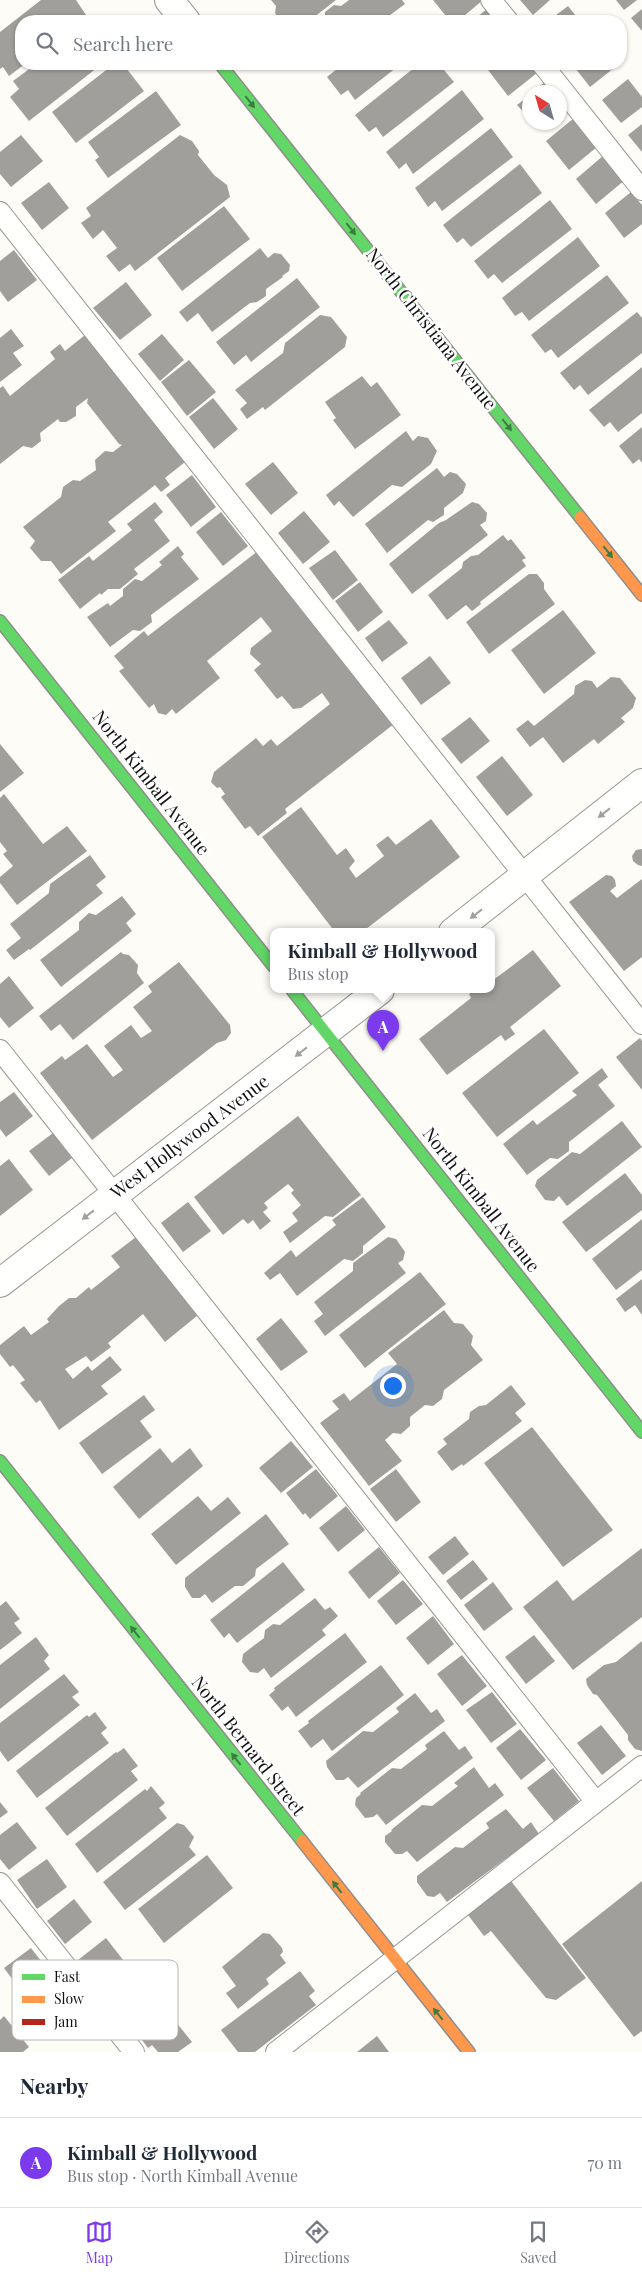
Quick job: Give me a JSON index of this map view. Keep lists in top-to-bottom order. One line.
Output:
{"streets":{"street":["North Christiana Avenue","North Kimball Avenue","West Hollywood Avenue","North Bernard Street"]},"crossings":[["North Kimball Avenue","West Hollywood Avenue"]],"one_way":["North Christiana Avenue","West Hollywood Avenue","North Bernard Street"],"legend":["Fast","Slow","Jam"],"north":"top left","page":{"search":"Search here","popup":["Kimball & Hollywood","Bus stop"],"pins":"A","heading":"Nearby","list":[{"mark":"A","name":"Kimball & Hollywood","note":"Bus stop · North Kimball Avenue","value":"70 m"}],"nav":["Map","Directions","Saved"]}}
